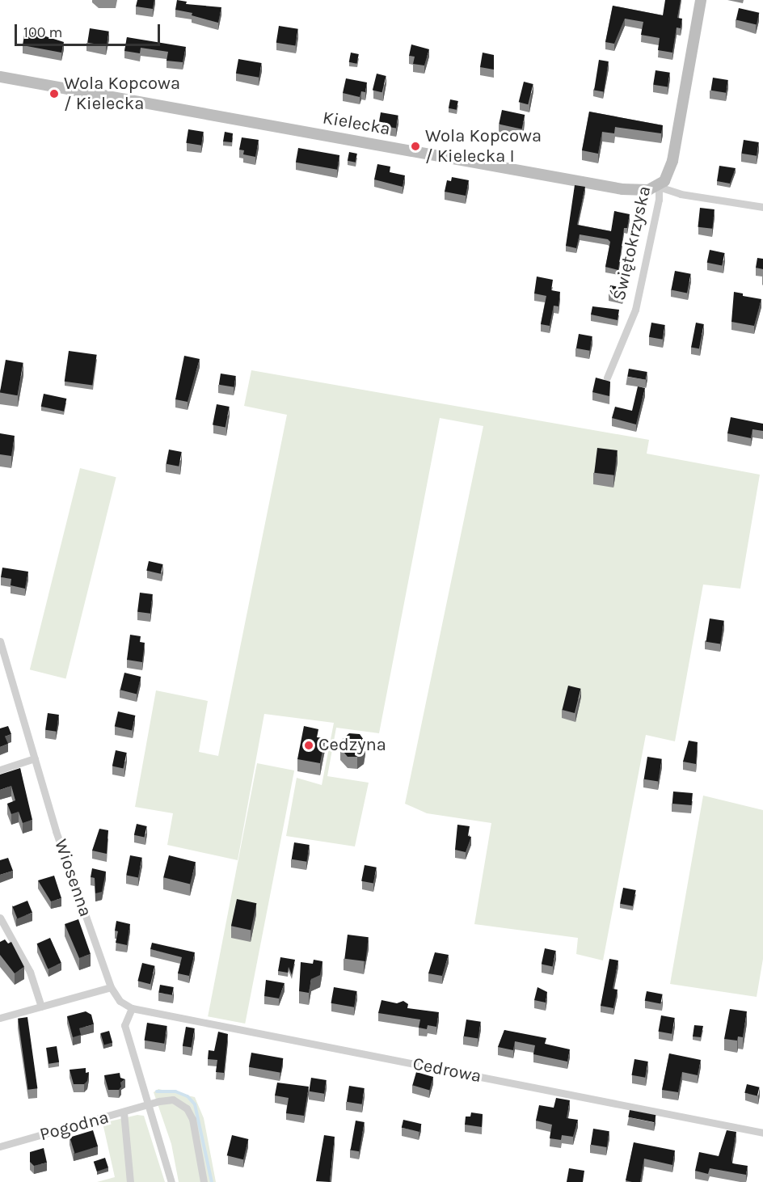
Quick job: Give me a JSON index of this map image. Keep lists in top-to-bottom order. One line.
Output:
{"streets":{"street":["Kielecka","Świętokrzyska","Wiosenna","Cedrowa","Pogodna"]},"crossings":[["Kielecka","Świętokrzyska"],["Wiosenna","Cedrowa"]],"places":["Wola Kopcowa / Kielecka","Wola Kopcowa / Kielecka I","Cedzyna"],"scale_bar":"100 m"}
